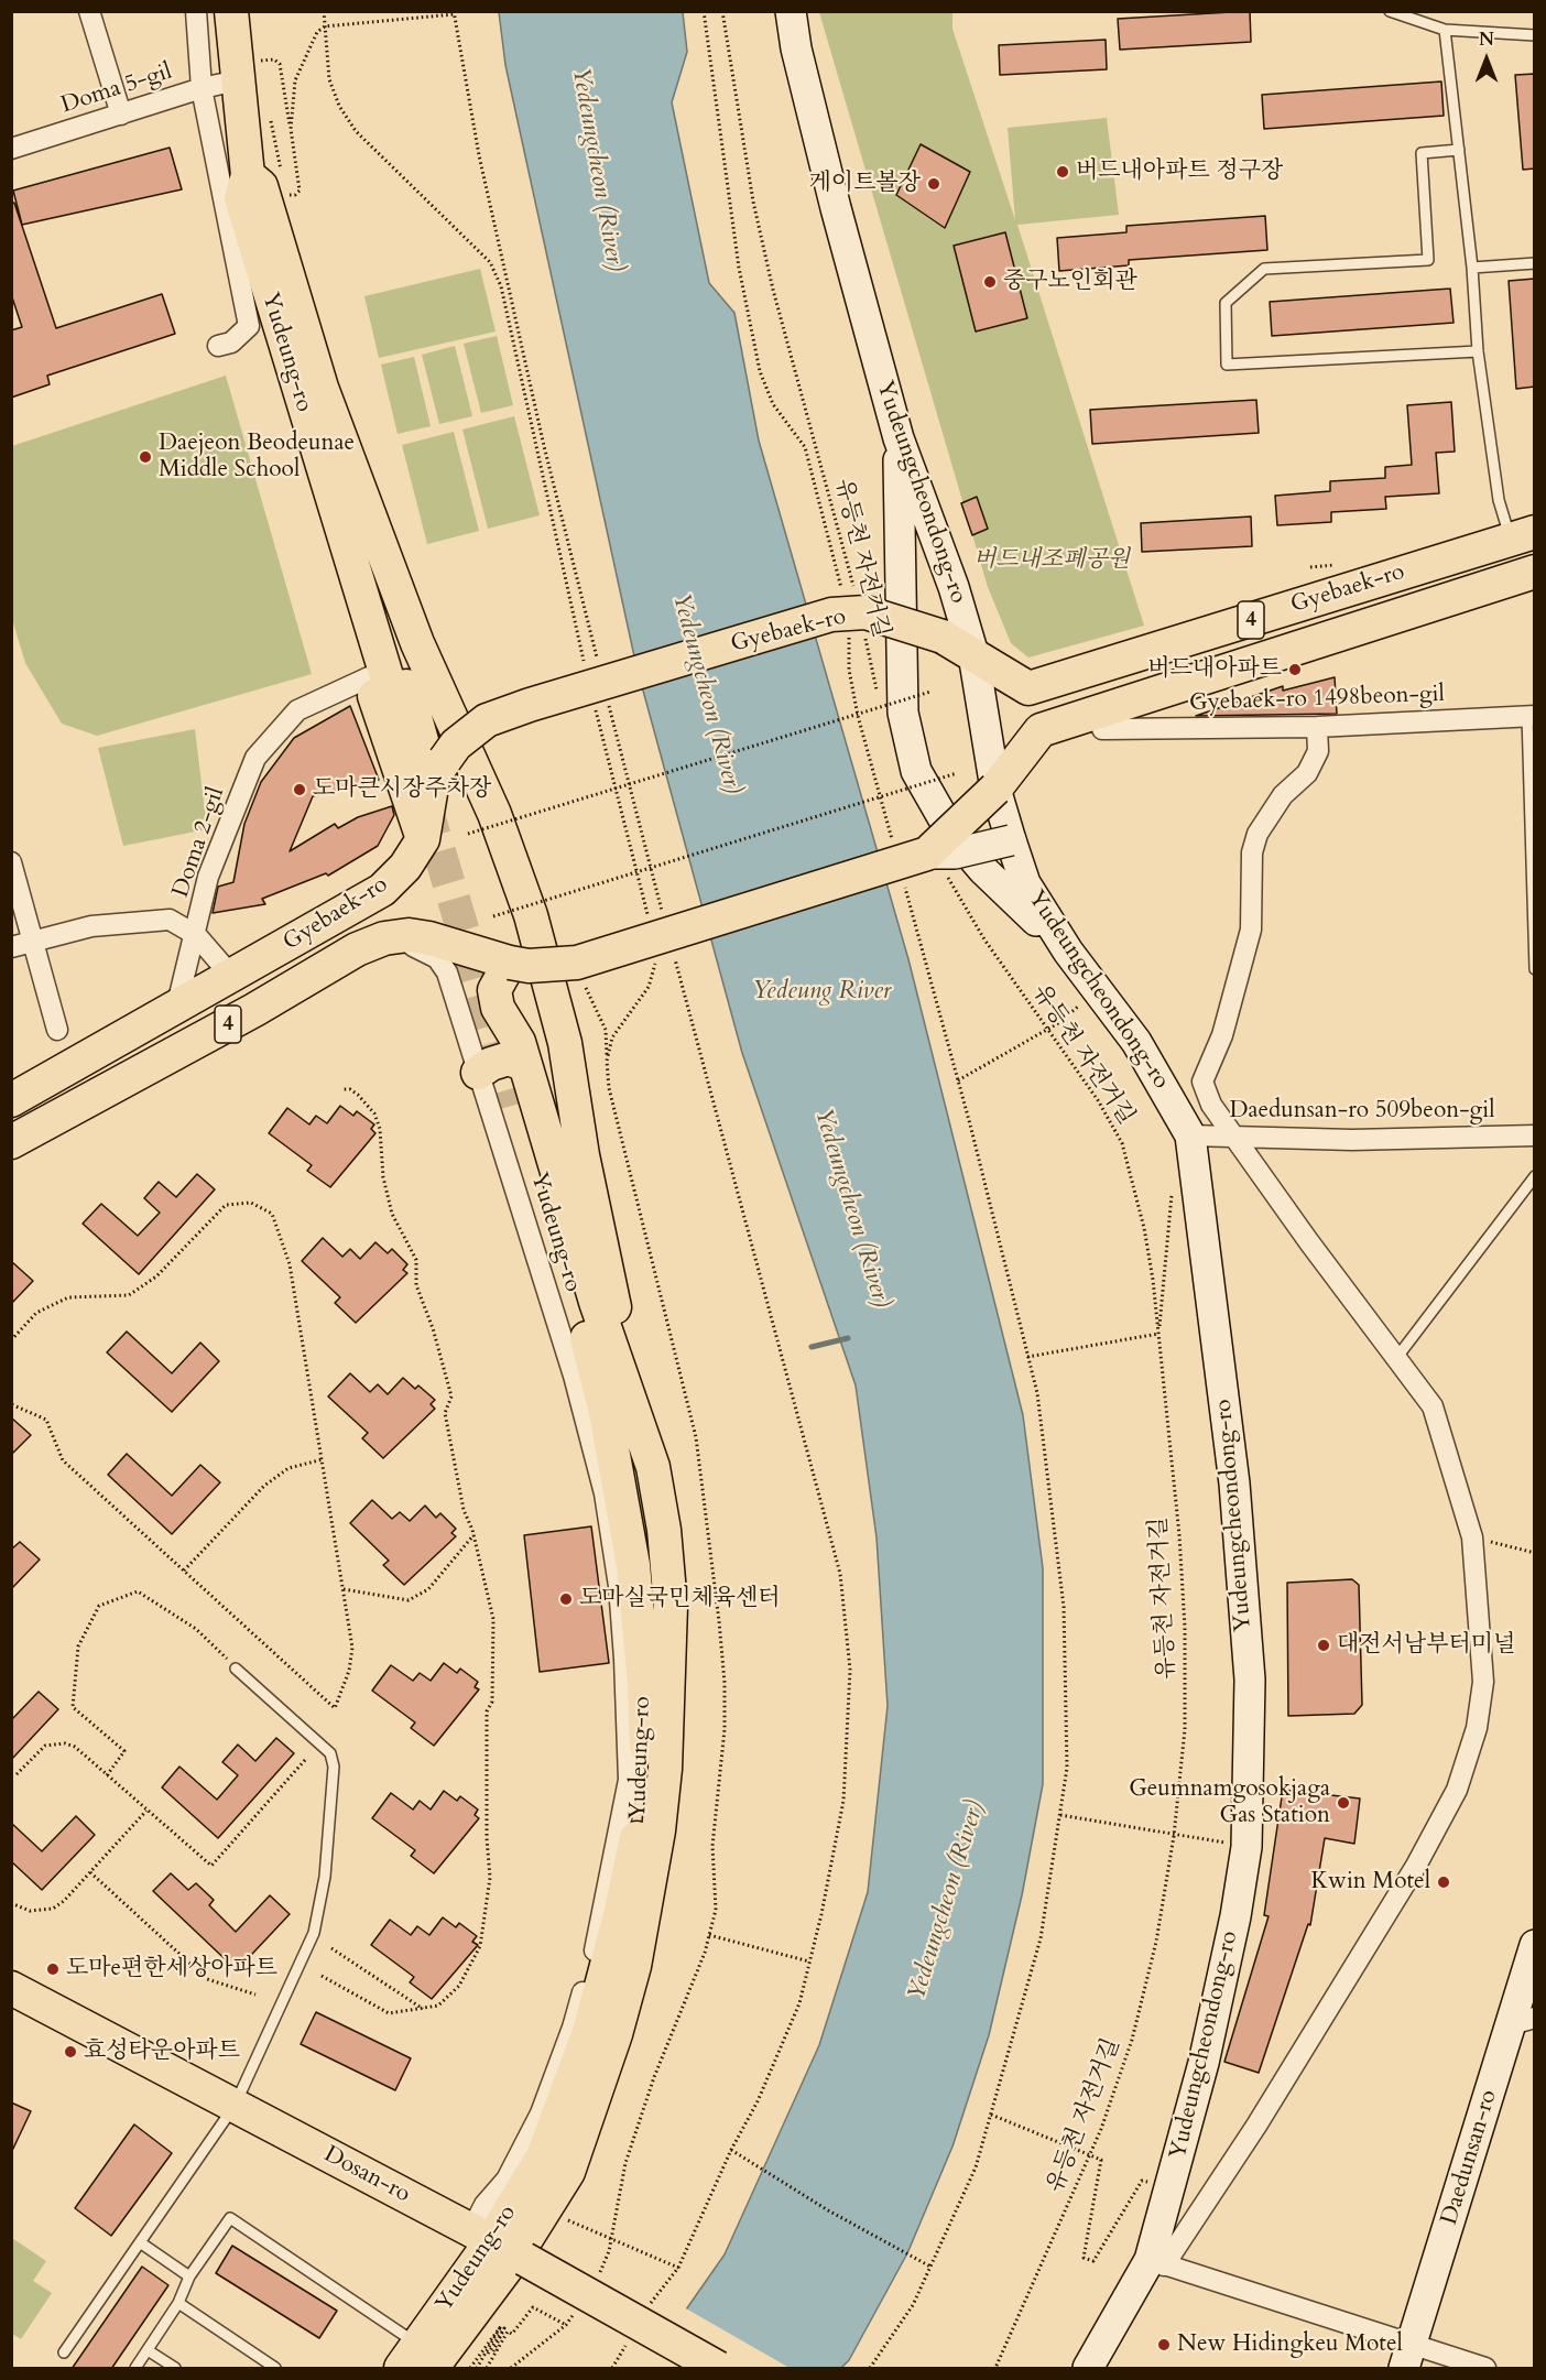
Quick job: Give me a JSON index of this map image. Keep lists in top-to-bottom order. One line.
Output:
{"streets":{"main road":["Yudeung-ro","Yudeungcheondong-ro","Gyebaek-ro","4","Daedunsan-ro","Dosan-ro"],"street":["Doma 5-gil","Gyebaek-ro 1498beon-gil","Doma 2-gil","Daedunsan-ro 509beon-gil"],"path":["유등천 자전거길"]},"crossings":[["Doma 5-gil","Yudeung-ro"],["Yudeung-ro","Gyebaek-ro"],["Yudeung-ro","Dosan-ro"],["Yudeungcheondong-ro","Gyebaek-ro"],["Yudeungcheondong-ro","Daedunsan-ro 509beon-gil"],["유등천 자전거길","Gyebaek-ro"]],"water":["Yedeungcheon (River)","Yedeung River"],"parks":["버드내조폐공원"],"places":["버드내아파트 정구장","게이트볼장","중구노인회관","Daejeon Beodeunae Middle School","버드내아파트","도마큰시장주차장","도마실국민체육센터","대전서남부터미널","Geumnamgosokjaga Gas Station","Kwin Motel","도마e편한세상아파트","효성타운아파트","New Hidingkeu Motel"],"north":"top"}
